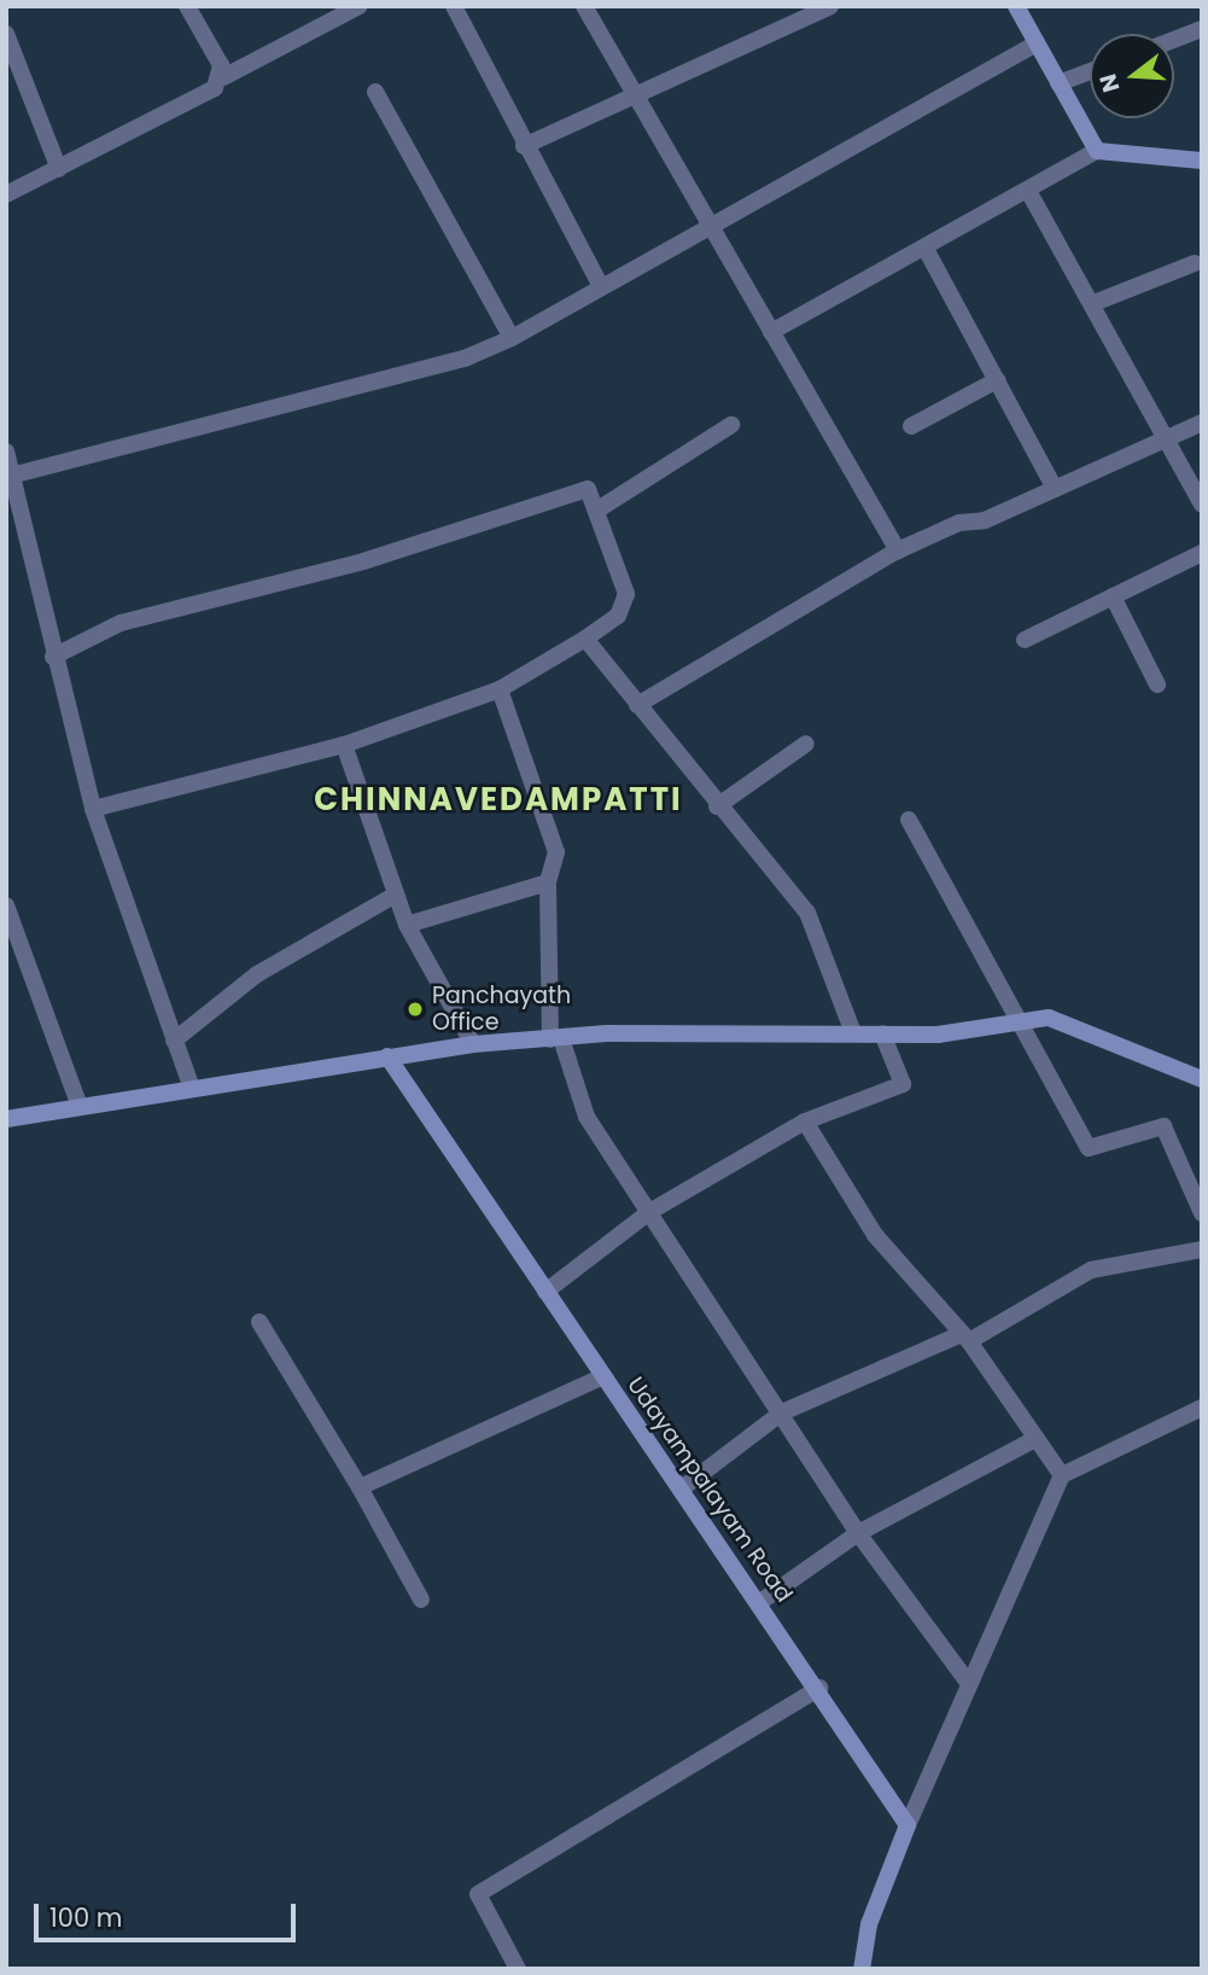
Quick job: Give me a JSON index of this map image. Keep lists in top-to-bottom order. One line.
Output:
{"streets":{"street":["Udayampalayam Road"]},"districts":["CHINNAVEDAMPATTI"],"places":["Panchayath Office"],"scale_bar":"100 m","north":"left"}
